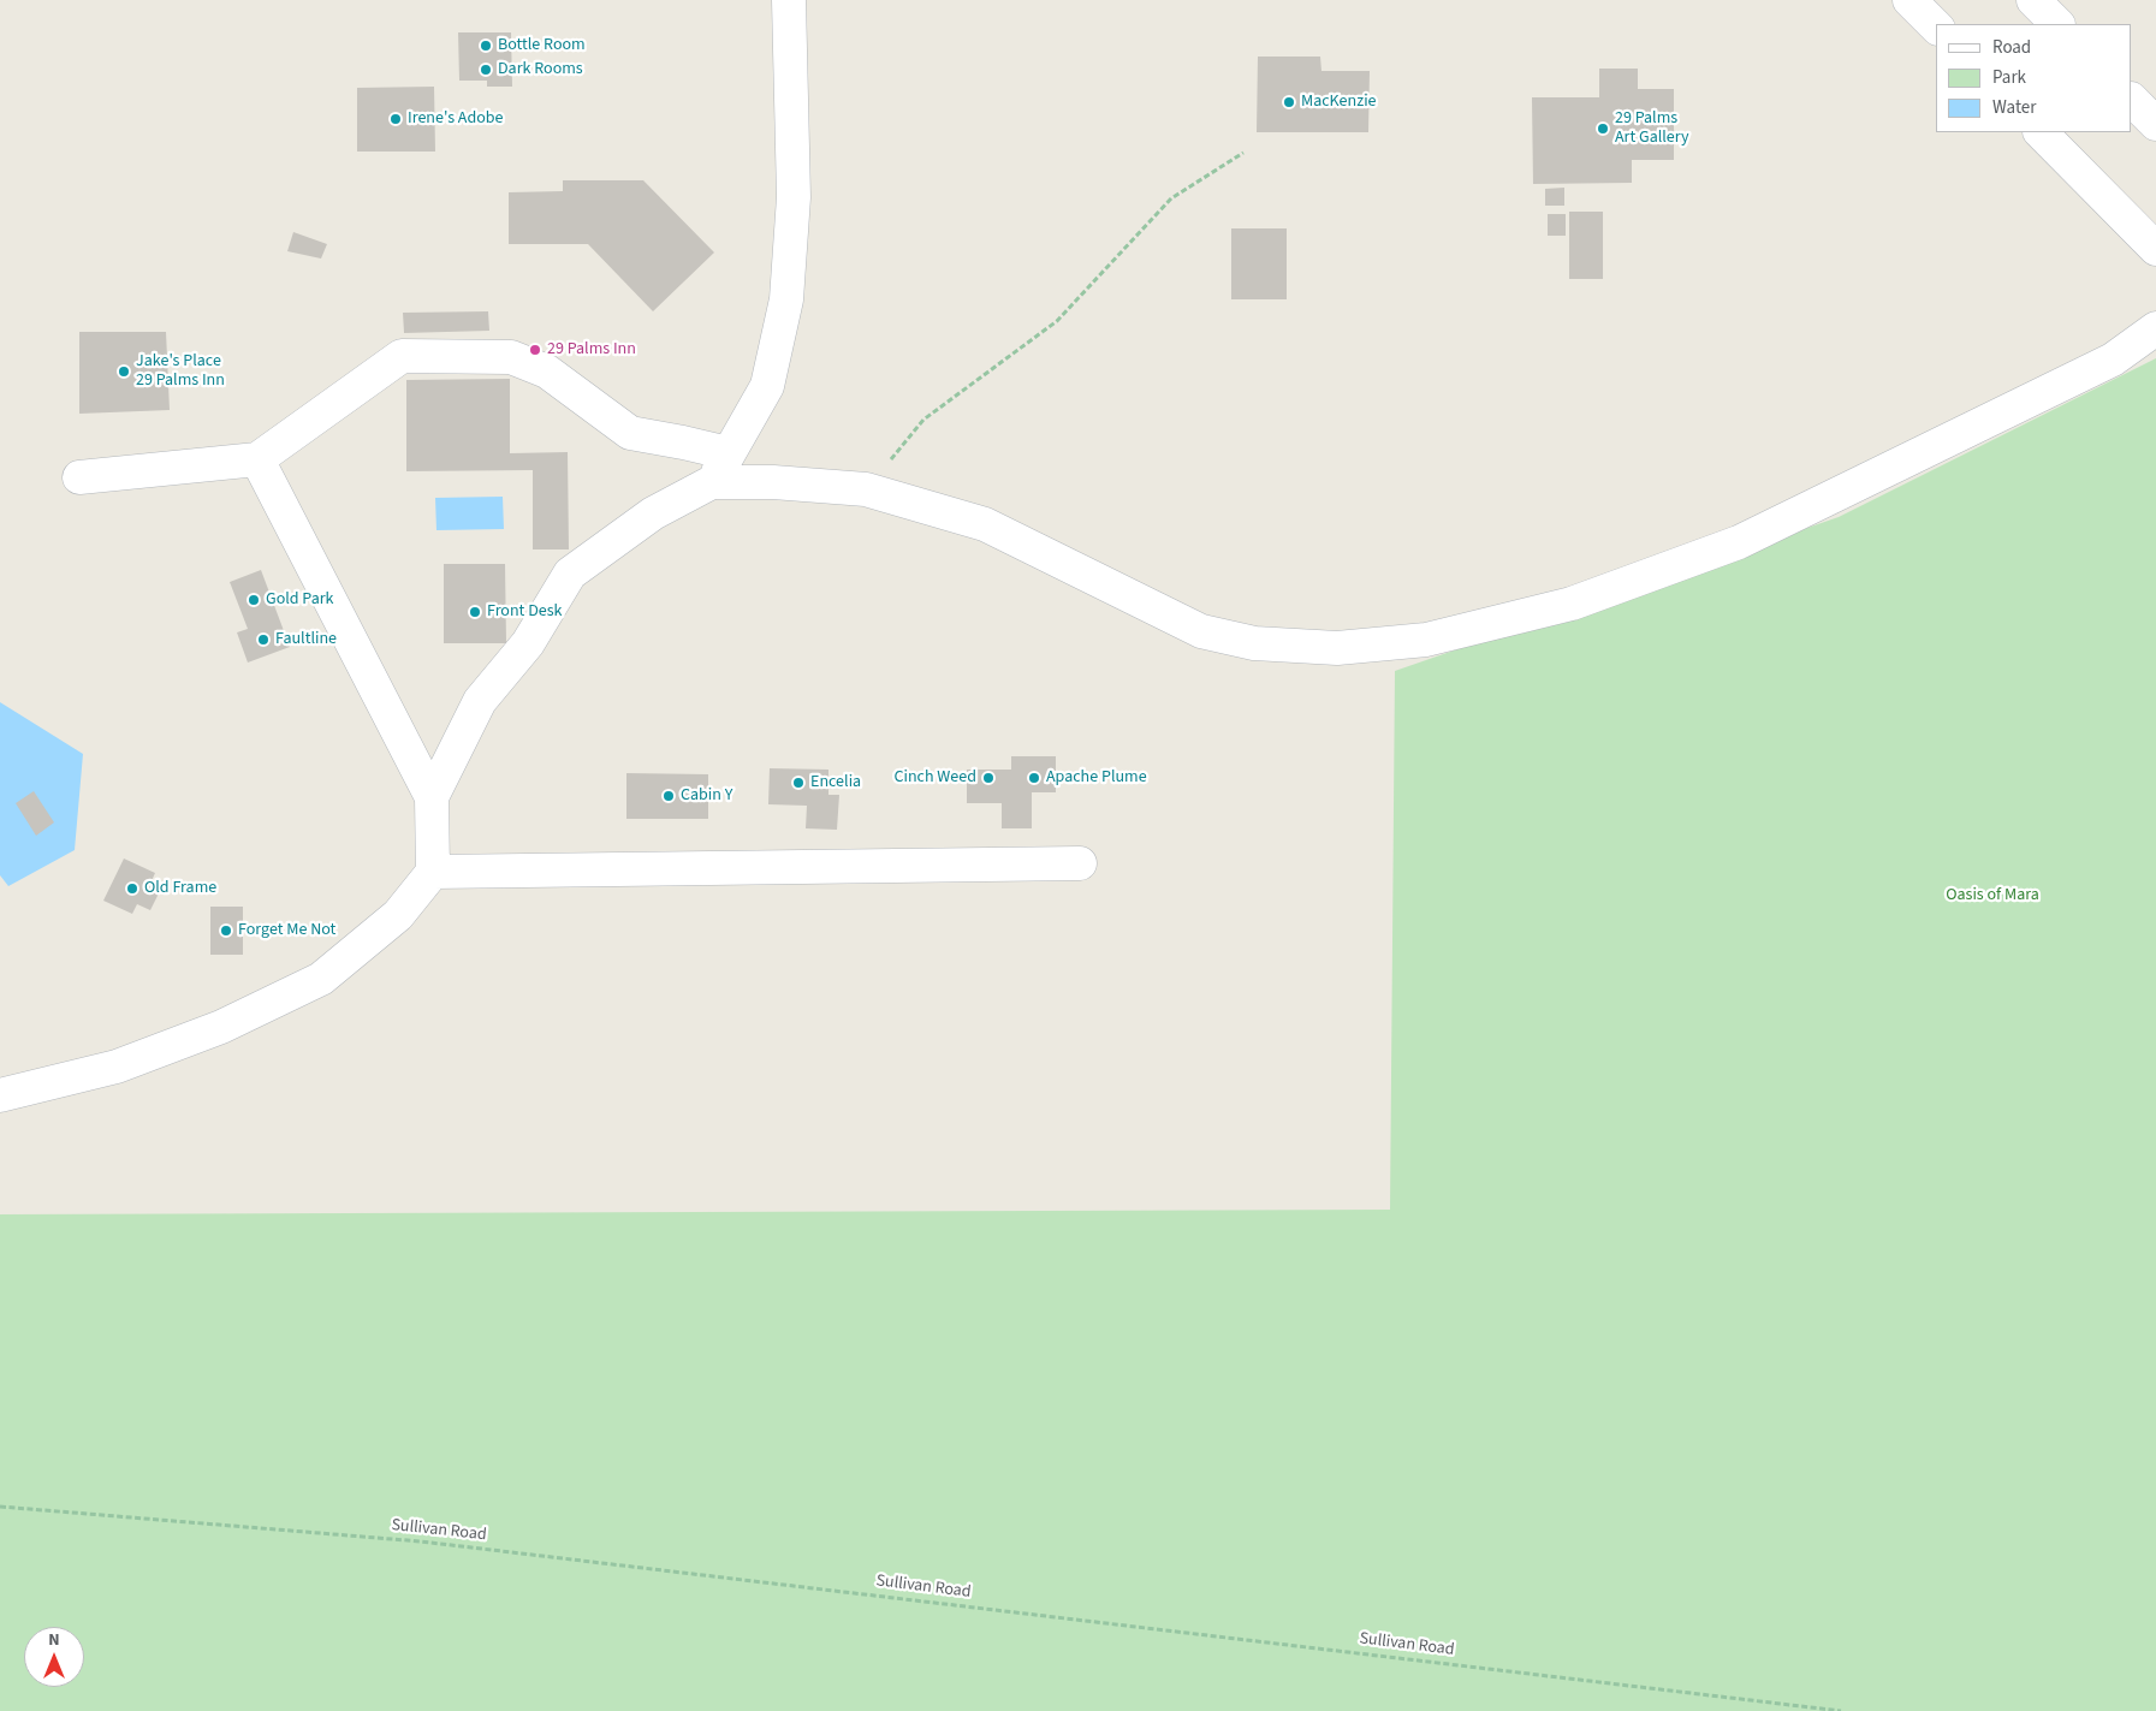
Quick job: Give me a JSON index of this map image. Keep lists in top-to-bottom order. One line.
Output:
{"streets":{"path":["Sullivan Road"]},"parks":["Oasis of Mara"],"places":["Bottle Room","Dark Rooms","MacKenzie","Irene's Adobe","29 Palms Art Gallery","29 Palms Inn","Jake's Place 29 Palms Inn","Gold Park","Front Desk","Faultline","Cinch Weed","Apache Plume","Encelia","Cabin Y","Old Frame","Forget Me Not"],"legend":["Road","Park","Water"],"north":"top"}
